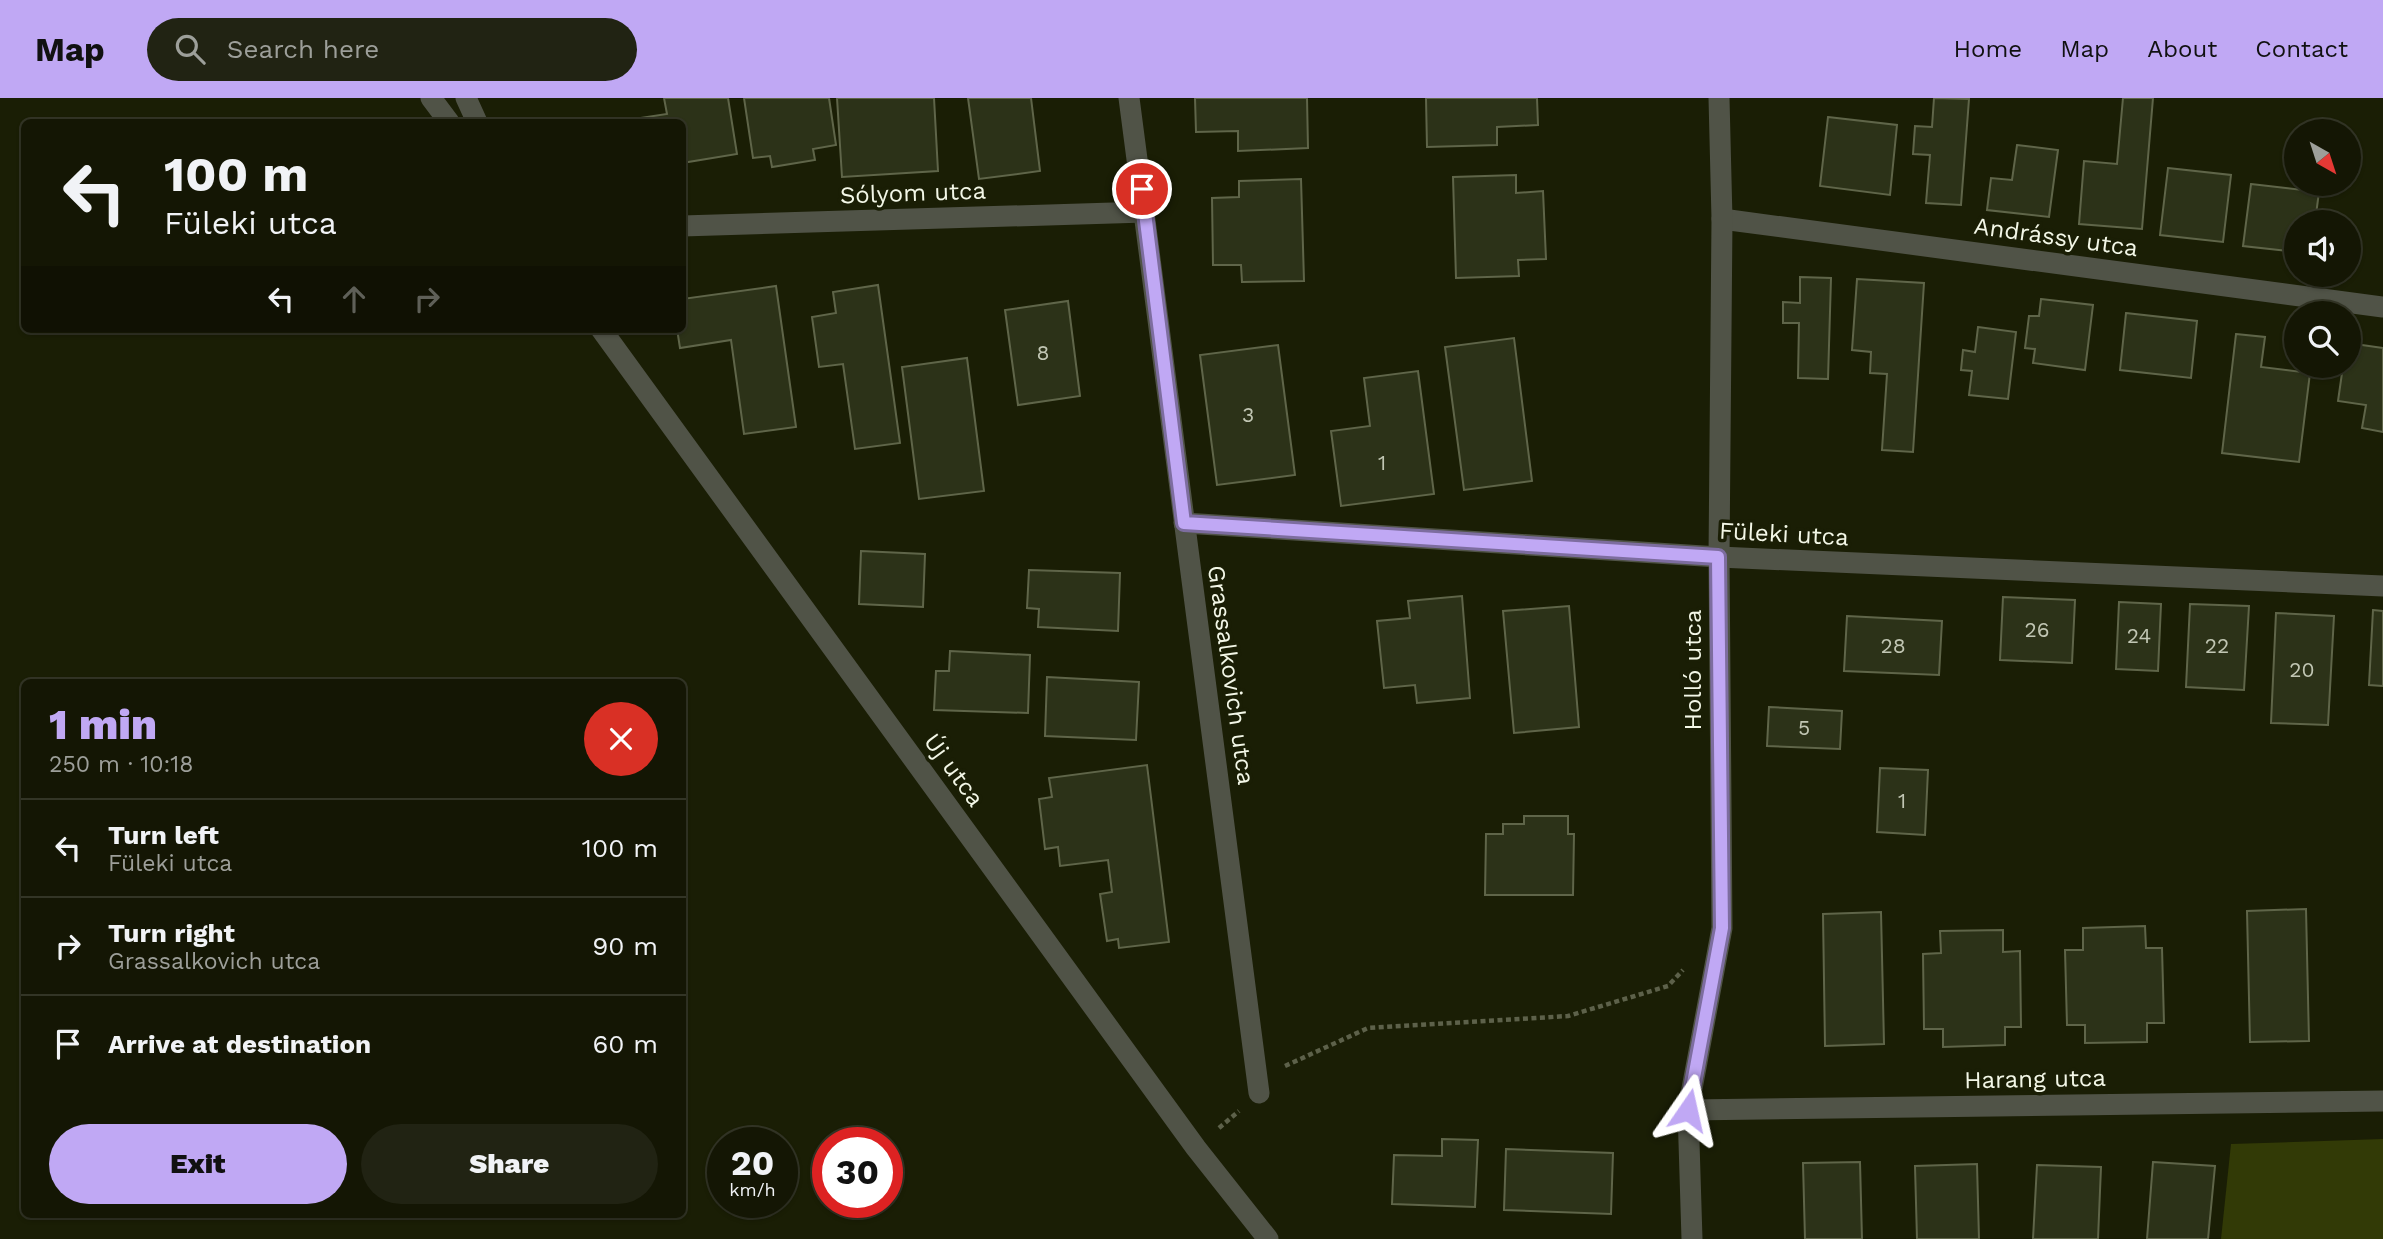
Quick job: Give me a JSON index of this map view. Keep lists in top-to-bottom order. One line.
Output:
{"streets":{"street":["Sólyom utca","Andrássy utca","Füleki utca","Holló utca","Grassalkovich utca","Új utca","Harang utca"]},"crossings":[["Sólyom utca","Grassalkovich utca"],["Andrássy utca","Holló utca"],["Füleki utca","Holló utca"],["Füleki utca","Grassalkovich utca"],["Holló utca","Harang utca"]],"house_numbers":["8","3","1","26","24","28","22","20","5","1"],"north":"bottom right","page":{"header":"Map","search":"Search here","nav":["Home","Map","About","Contact"],"turn":["100 m","Füleki utca"],"heading":["1 min","250 m · 10:18"],"list":[{"name":"Turn left","note":"Füleki utca","value":"100 m"},{"name":"Turn right","note":"Grassalkovich utca","value":"90 m"},{"name":"Arrive at destination","value":"60 m"}],"buttons":["Exit","Share"],"speed":"20 km/h","limit":"30"}}
